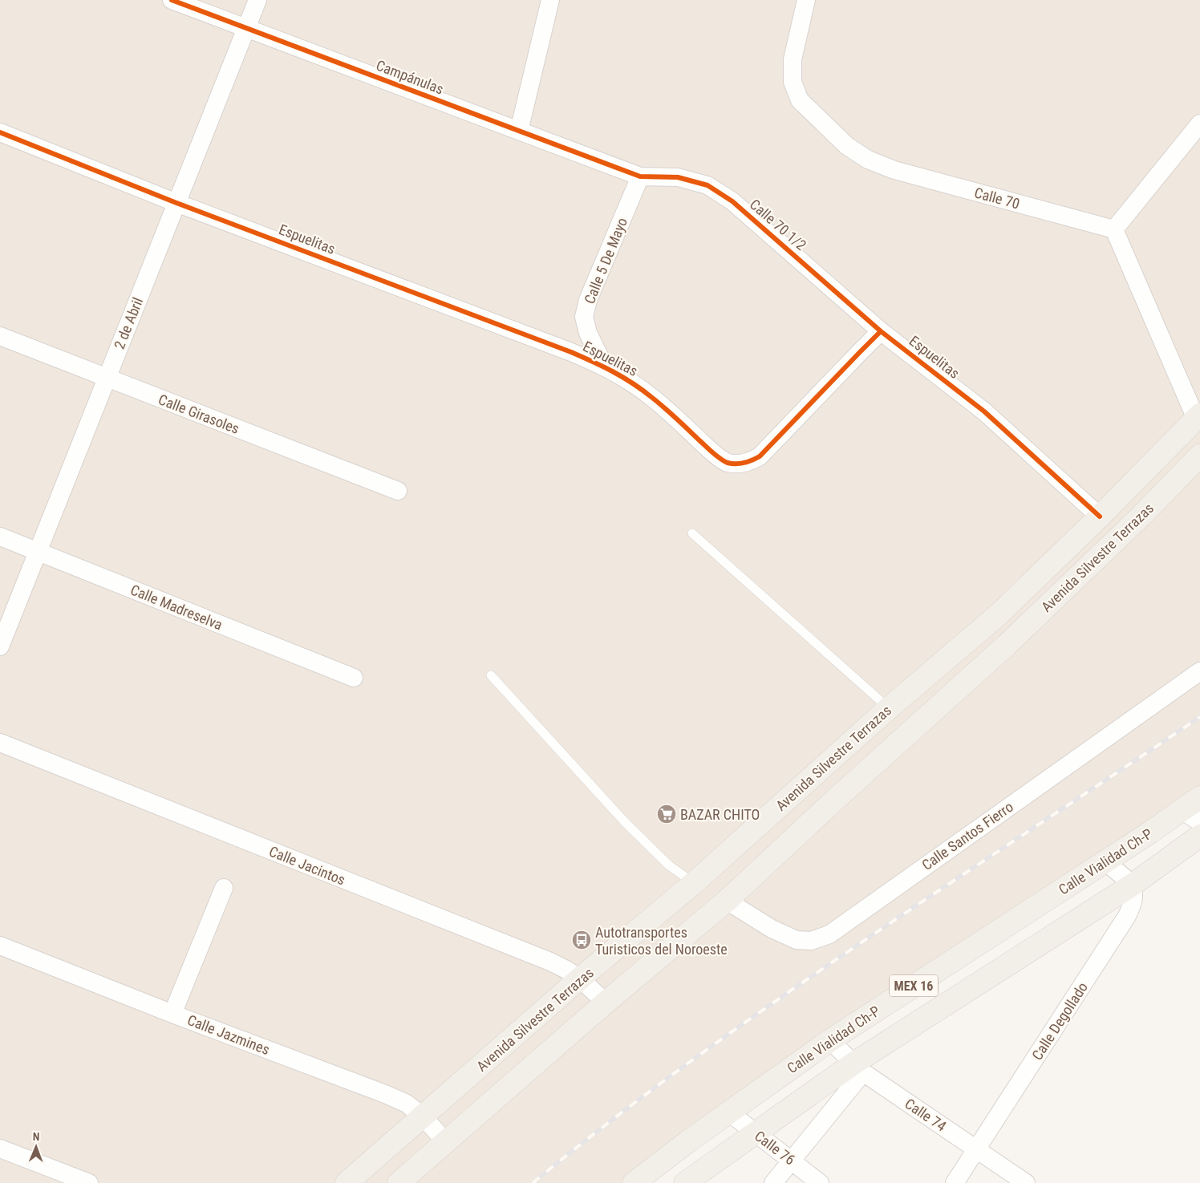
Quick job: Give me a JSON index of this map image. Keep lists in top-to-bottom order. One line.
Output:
{"streets":{"main road":["Avenida Silvestre Terrazas","Calle Vialidad Ch-P","MEX 16"],"street":["Campánulas","Calle 70","Calle 70 1/2","Espuelitas","Calle 5 De Mayo","2 de Abril","Calle Girasoles","Calle Madreselva","Calle Santos Fierro","Calle Jacintos","Calle Degollado","Calle Jazmines","Calle 74","Calle 76"]},"crossings":[["Campánulas","Calle 70 1/2"],["Campánulas","Calle 5 De Mayo"],["Campánulas","2 de Abril"],["Calle 70 1/2","Espuelitas"],["Calle 70 1/2","Calle 5 De Mayo"],["Espuelitas","Calle 5 De Mayo"],["Espuelitas","2 de Abril"],["Espuelitas","Avenida Silvestre Terrazas"],["2 de Abril","Calle Girasoles"],["2 de Abril","Calle Madreselva"],["Avenida Silvestre Terrazas","Calle Santos Fierro"],["Avenida Silvestre Terrazas","Calle Jacintos"],["Avenida Silvestre Terrazas","Calle Jazmines"],["Calle Vialidad Ch-P","Calle 74"],["Calle Vialidad Ch-P","Calle 76"],["MEX 16","Calle Degollado"],["MEX 16","Calle 74"],["MEX 16","Calle 76"],["Calle Degollado","Calle 74"]],"places":{"supermarket":["BAZAR CHITO"],"bus stop":["Autotransportes Turisticos del Noroeste"]},"north":"top"}
